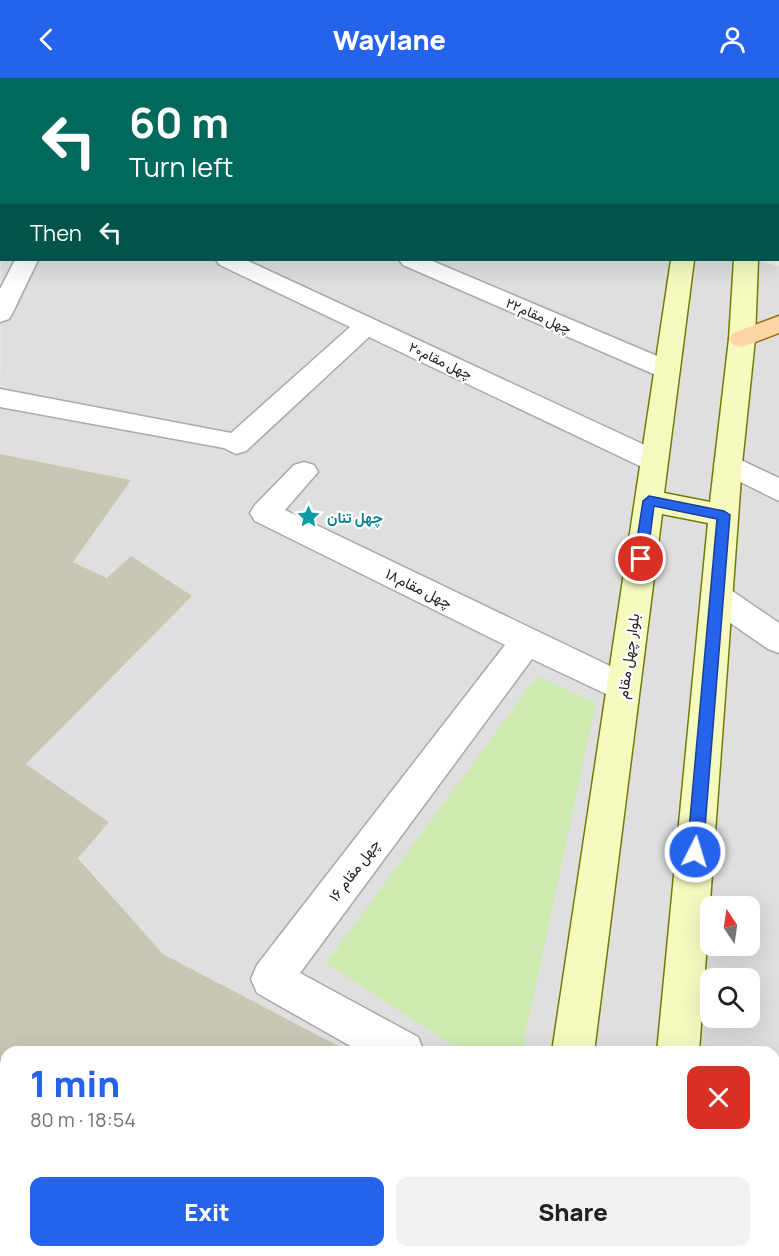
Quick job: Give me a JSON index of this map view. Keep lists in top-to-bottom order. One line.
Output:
{"streets":{"main road":["بلوار چهل مقام"],"street":["چهل مقام۲۲","چهل مقام۲۰","۱۸چهل مقام","چهل مقام ۱۶"]},"crossings":[["چهل مقام۲۲","بلوار چهل مقام"],["چهل مقام۲۰","بلوار چهل مقام"],["۱۸چهل مقام","بلوار چهل مقام"],["۱۸چهل مقام","چهل مقام ۱۶"]],"places":{"place":["چهل تنان"]},"north":"top","page":{"header":"Waylane","turn":["60 m","Turn left"],"then":"Then","heading":["1 min","80 m · 18:54"],"buttons":["Exit","Share"]}}
